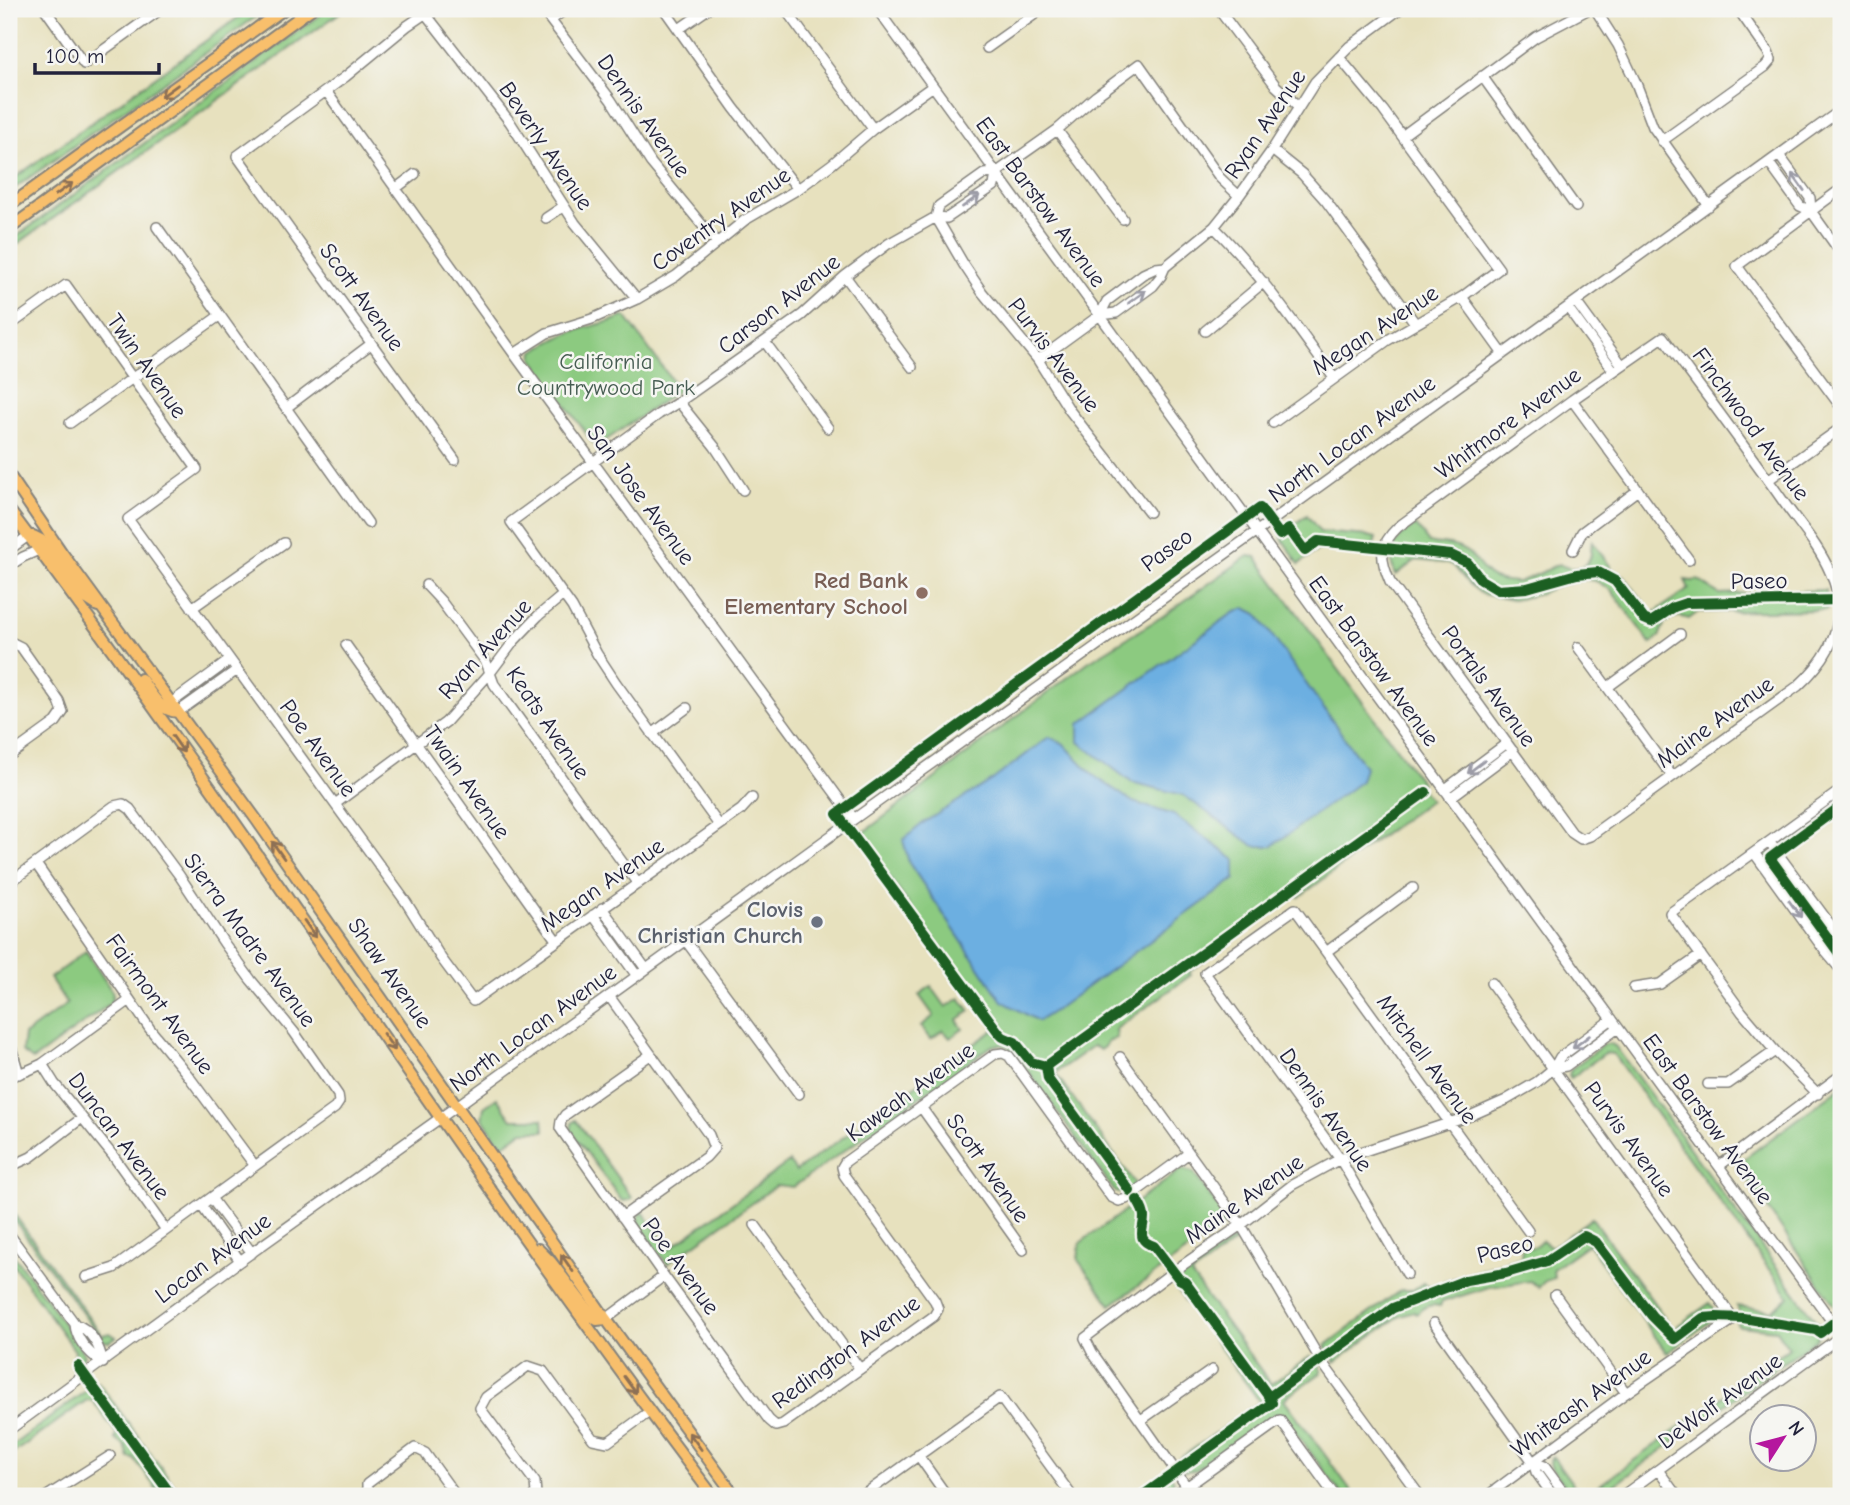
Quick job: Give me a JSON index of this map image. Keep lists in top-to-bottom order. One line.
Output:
{"streets":{"main road":["Shaw Avenue"],"street":["Dennis Avenue","Ryan Avenue","Beverly Avenue","East Barstow Avenue","Coventry Avenue","Scott Avenue","Carson Avenue","Megan Avenue","Purvis Avenue","Twin Avenue","Whitmore Avenue","Finchwood Avenue","North Locan Avenue","San Jose Avenue","Portals Avenue","Maine Avenue","Keats Avenue","Poe Avenue","Twain Avenue","Sierra Madre Avenue","Fairmont Avenue","Mitchell Avenue","Kaweah Avenue","Duncan Avenue","Locan Avenue","Redington Avenue","DeWolf Avenue","Whiteash Avenue"],"cycle path":["Paseo"]},"crossings":[["Dennis Avenue","Coventry Avenue"],["Dennis Avenue","Maine Avenue"],["Dennis Avenue","Mitchell Avenue"],["Ryan Avenue","East Barstow Avenue"],["Ryan Avenue","Carson Avenue"],["Ryan Avenue","Keats Avenue"],["Ryan Avenue","Poe Avenue"],["Ryan Avenue","Twain Avenue"],["Beverly Avenue","Coventry Avenue"],["East Barstow Avenue","Coventry Avenue"],["East Barstow Avenue","Carson Avenue"],["East Barstow Avenue","North Locan Avenue"],["East Barstow Avenue","Maine Avenue"],["East Barstow Avenue","DeWolf Avenue"],["Coventry Avenue","San Jose Avenue"],["Scott Avenue","San Jose Avenue"],["Scott Avenue","Kaweah Avenue"],["Carson Avenue","Purvis Avenue"],["Carson Avenue","San Jose Avenue"],["Megan Avenue","Keats Avenue"],["Megan Avenue","Poe Avenue"],["Megan Avenue","Twain Avenue"],["Purvis Avenue","Maine Avenue"],["Purvis Avenue","Whiteash Avenue"],["Twin Avenue","Poe Avenue"],["Whitmore Avenue","Finchwood Avenue"],["Whitmore Avenue","Portals Avenue"],["Finchwood Avenue","Maine Avenue"],["North Locan Avenue","San Jose Avenue"],["North Locan Avenue","Shaw Avenue"],["North Locan Avenue","Locan Avenue"],["Portals Avenue","Maine Avenue"],["Maine Avenue","Mitchell Avenue"],["Poe Avenue","Redington Avenue"],["Sierra Madre Avenue","Fairmont Avenue"],["Shaw Avenue","Locan Avenue"],["Kaweah Avenue","Redington Avenue"],["Duncan Avenue","Locan Avenue"]],"parks":["California Countrywood Park"],"places":["Red Bank Elementary School","Clovis Christian Church"],"scale_bar":"100 m","north":"top right"}
